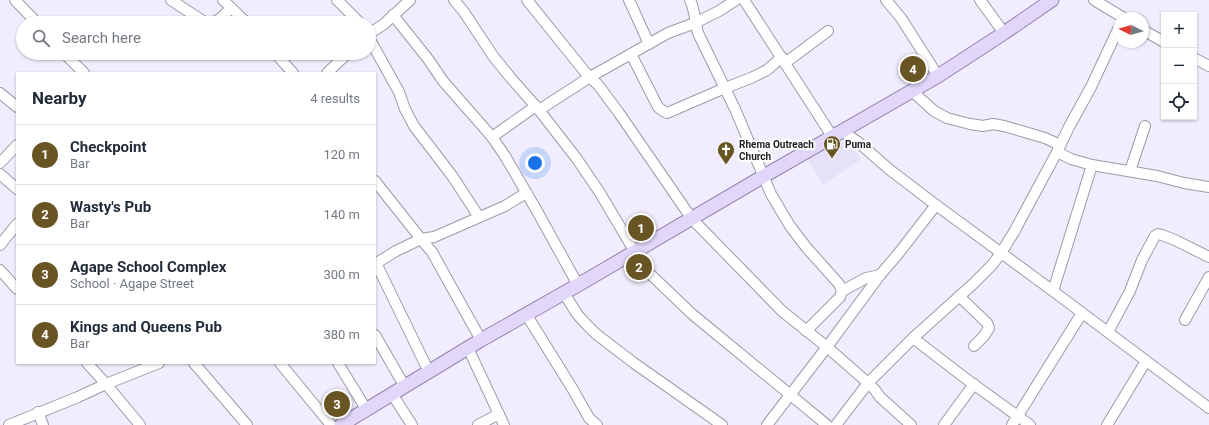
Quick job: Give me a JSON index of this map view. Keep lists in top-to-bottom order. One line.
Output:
{"places":{"fuel station":["Puma"],"church":["Rhema Outreach Church"]},"north":"left","page":{"map_buttons":["+","−"],"search":"Search here","pins":["4","1","2","3"],"heading":["Nearby","4 results"],"list":[{"mark":"1","name":"Checkpoint","note":"Bar","value":"120 m"},{"mark":"2","name":"Wasty's Pub","note":"Bar","value":"140 m"},{"mark":"3","name":"Agape School Complex","note":"School · Agape Street","value":"300 m"},{"mark":"4","name":"Kings and Queens Pub","note":"Bar","value":"380 m"}]}}
